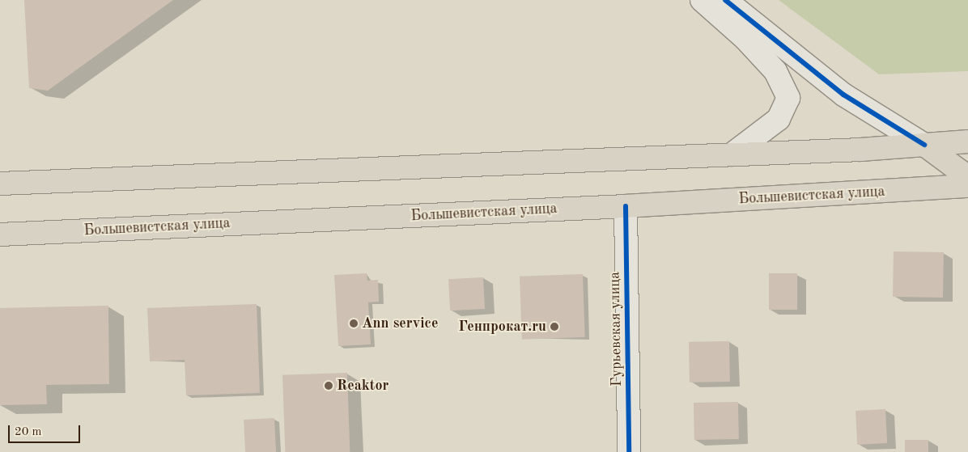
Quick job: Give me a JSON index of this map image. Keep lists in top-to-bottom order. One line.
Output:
{"streets":{"main road":["Большевистская улица"],"street":["Гурьевская улица"]},"crossings":[["Большевистская улица","Гурьевская улица"]],"places":["Ann service","Генпрокат.ru","Reaktor"],"scale_bar":"20 m"}
